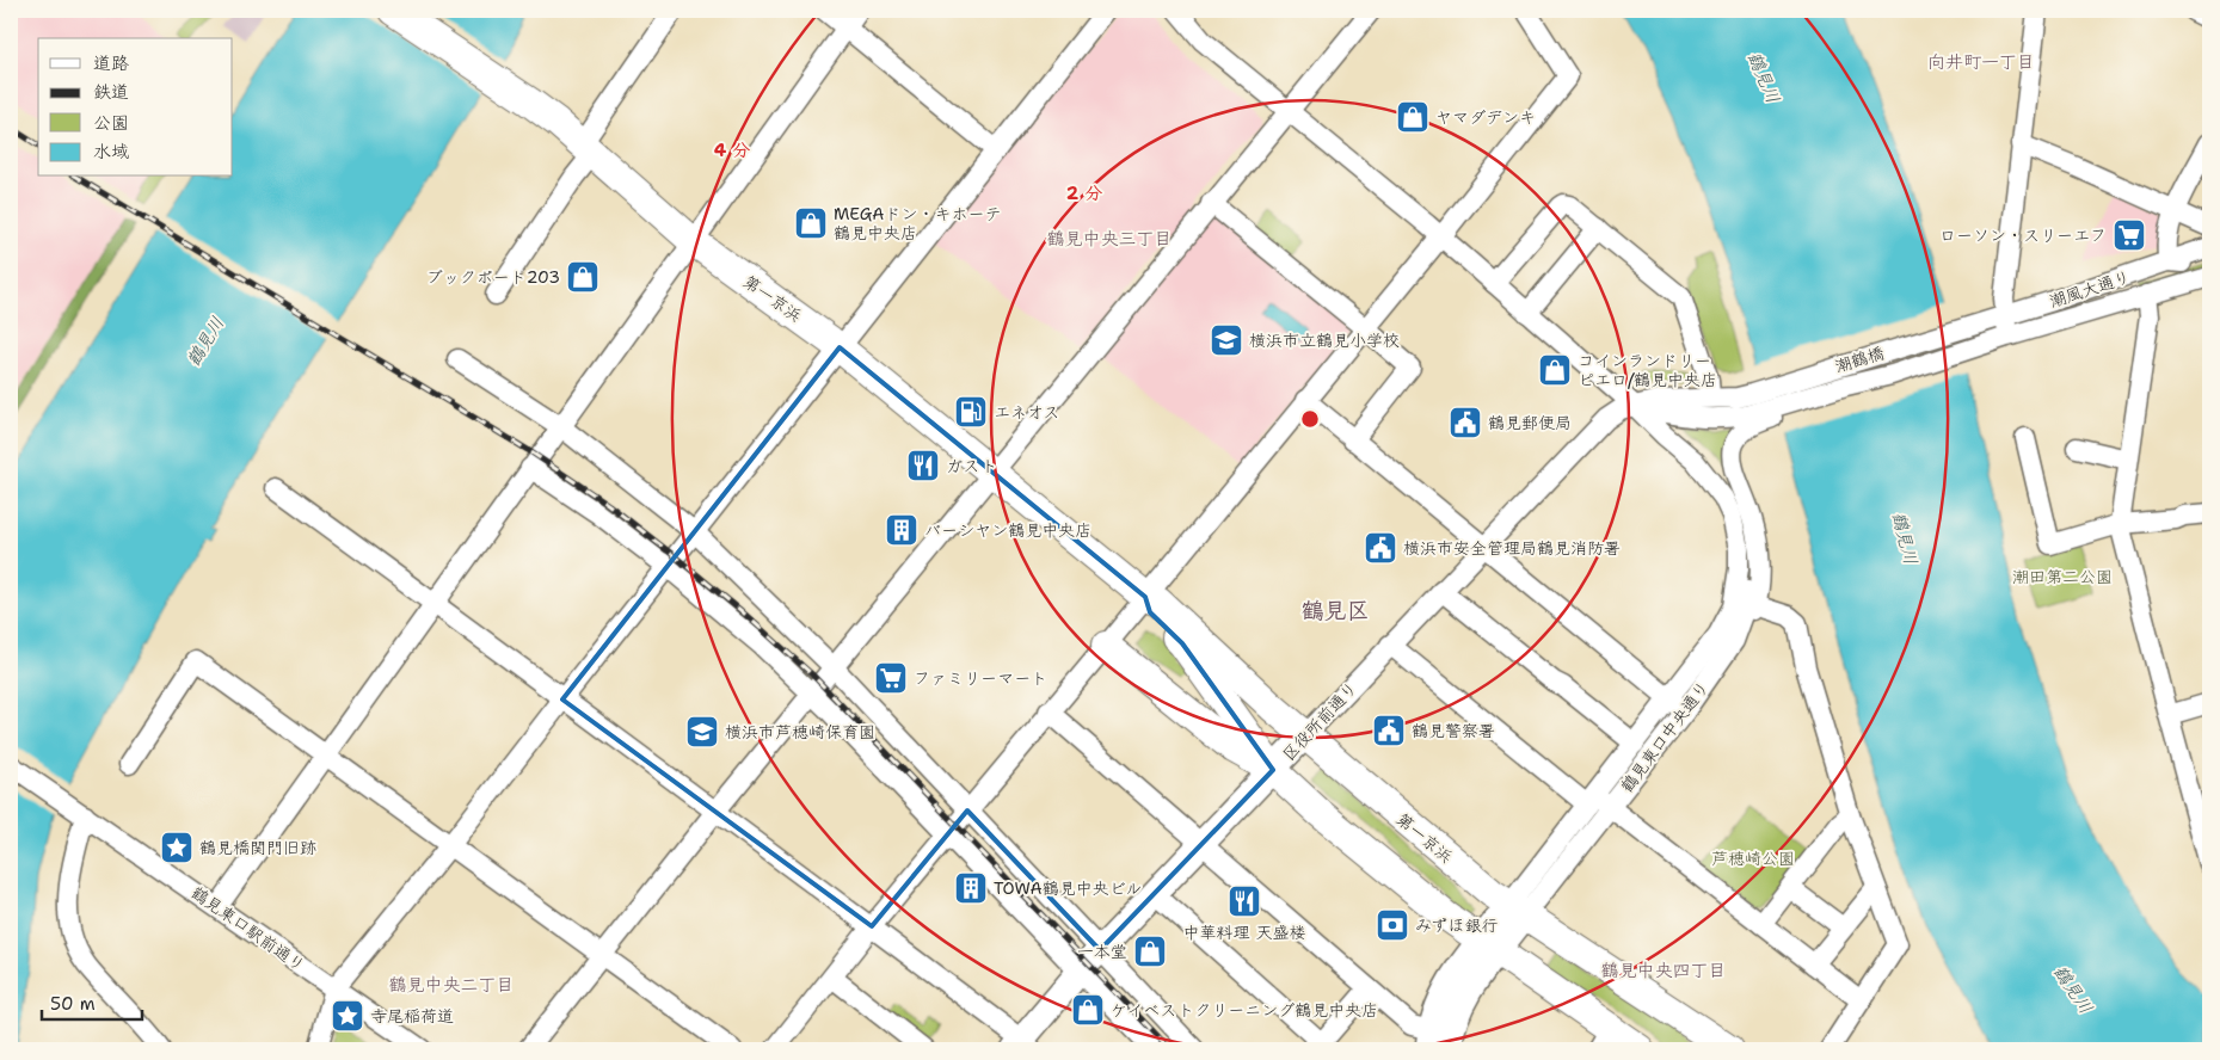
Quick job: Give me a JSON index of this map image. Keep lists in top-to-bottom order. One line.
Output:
{"streets":{"highway":["第一京浜"],"main road":["区役所前通り","鶴見東口中央通り"],"street":["潮風大通り","潮鶴橋","鶴見東口駅前通り"]},"crossings":[["潮風大通り","潮鶴橋"],["第一京浜","区役所前通り"],["第一京浜","鶴見東口中央通り"],["潮鶴橋","区役所前通り"],["区役所前通り","鶴見東口中央通り"]],"districts":["向井町一丁目","鶴見中央三丁目","鶴見区","鶴見中央四丁目","鶴見中央二丁目"],"water":["鶴見川"],"parks":["潮田第二公園","芦穂崎公園"],"places":{"shop":["ヤマダデンキ","MEGAドン・キホーテ 鶴見中央店","ブックポート203","コインランドリー ピエロ/鶴見中央店","一本堂","ケイベストクリーニング鶴見中央店"],"supermarket":["ローソン・スリーエフ","ファミリーマート"],"school or university":["横浜市立鶴見小学校","横浜市芦穂崎保育園"],"fuel station":["エネオス"],"public building":["鶴見郵便局","横浜市安全管理局鶴見消防署","鶴見警察署"],"restaurant":["ガスト","中華料理 天盛楼"],"building":["バーシヤン鶴見中央店","TOWA鶴見中央ビル"],"place":["鶴見橋関門旧跡","寺尾稲荷道"],"bank":["みずほ銀行"]},"legend":["道路","鉄道","公園","水域"],"scale_bar":"50 m","rings":["4 分","2 分"]}
